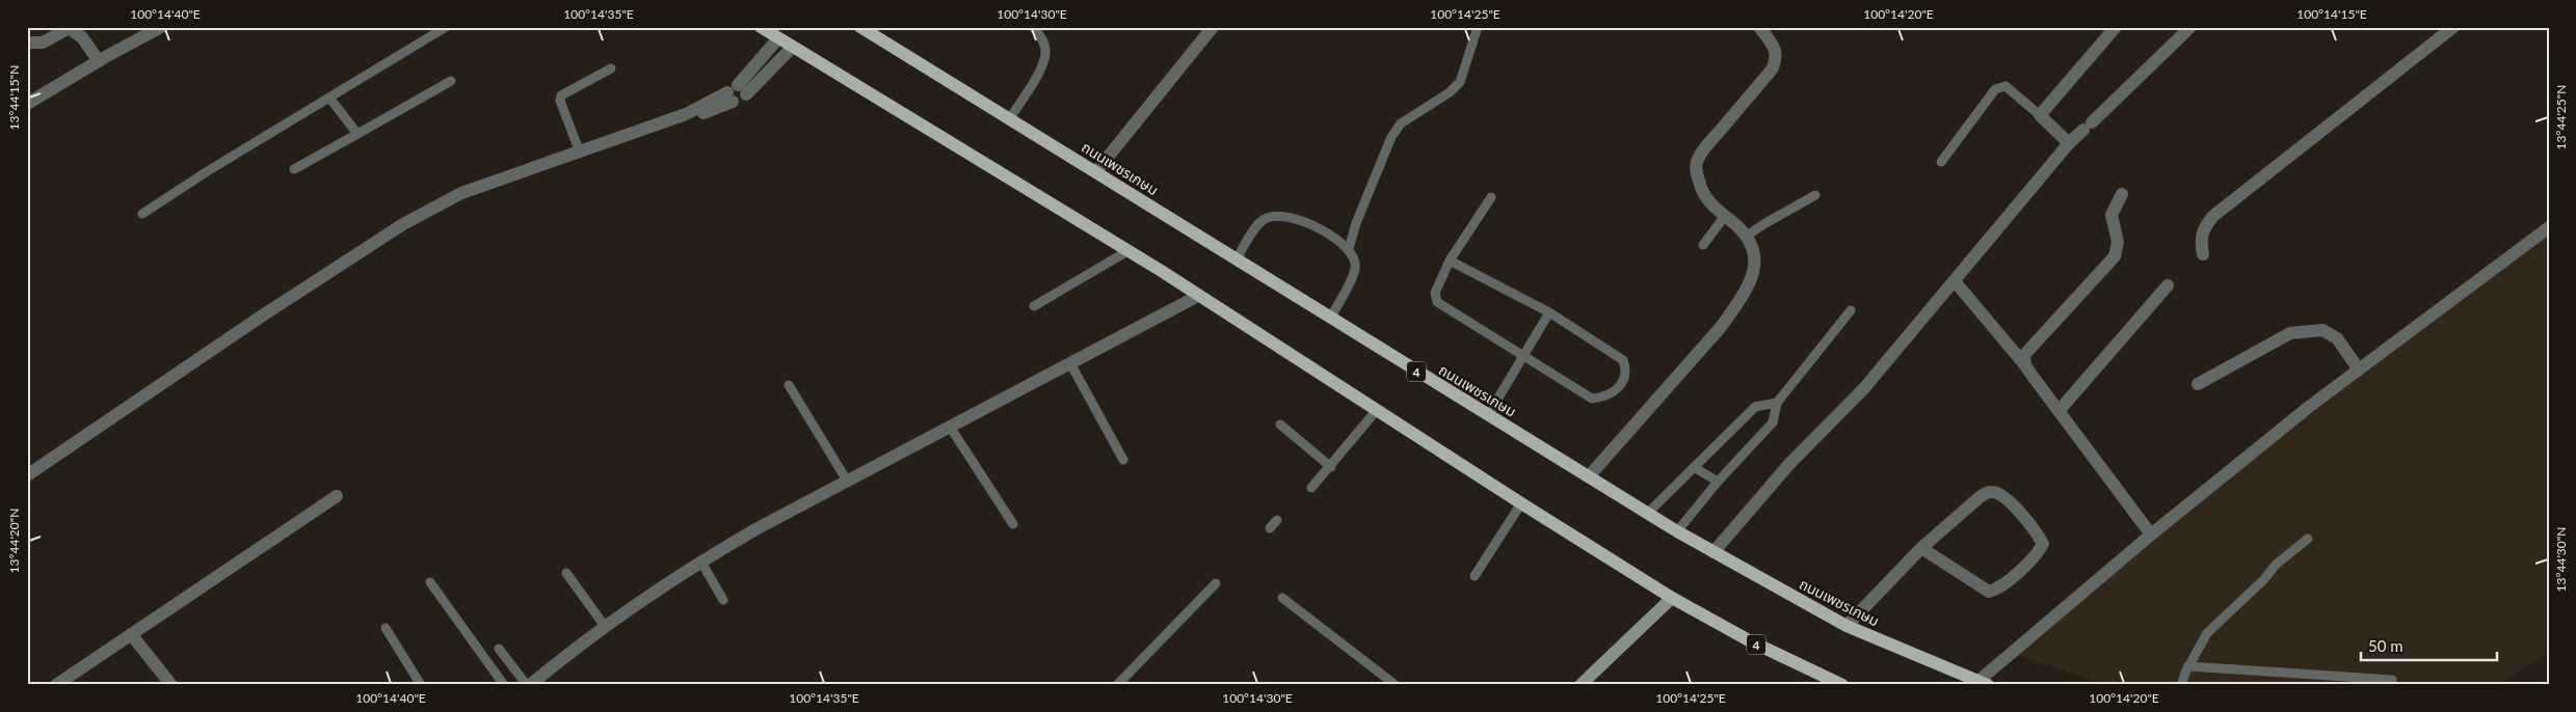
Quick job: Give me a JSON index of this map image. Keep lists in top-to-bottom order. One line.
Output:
{"streets":{"main road":["ถนนเพชรเกษม","4"]},"scale_bar":"50 m","coordinates":["100°14'40\"E","100°14'35\"E","100°14'30\"E","100°14'25\"E","100°14'20\"E","100°14'15\"E","13°44'15\"N","13°44'25\"N","13°44'20\"N","13°44'30\"N"]}
